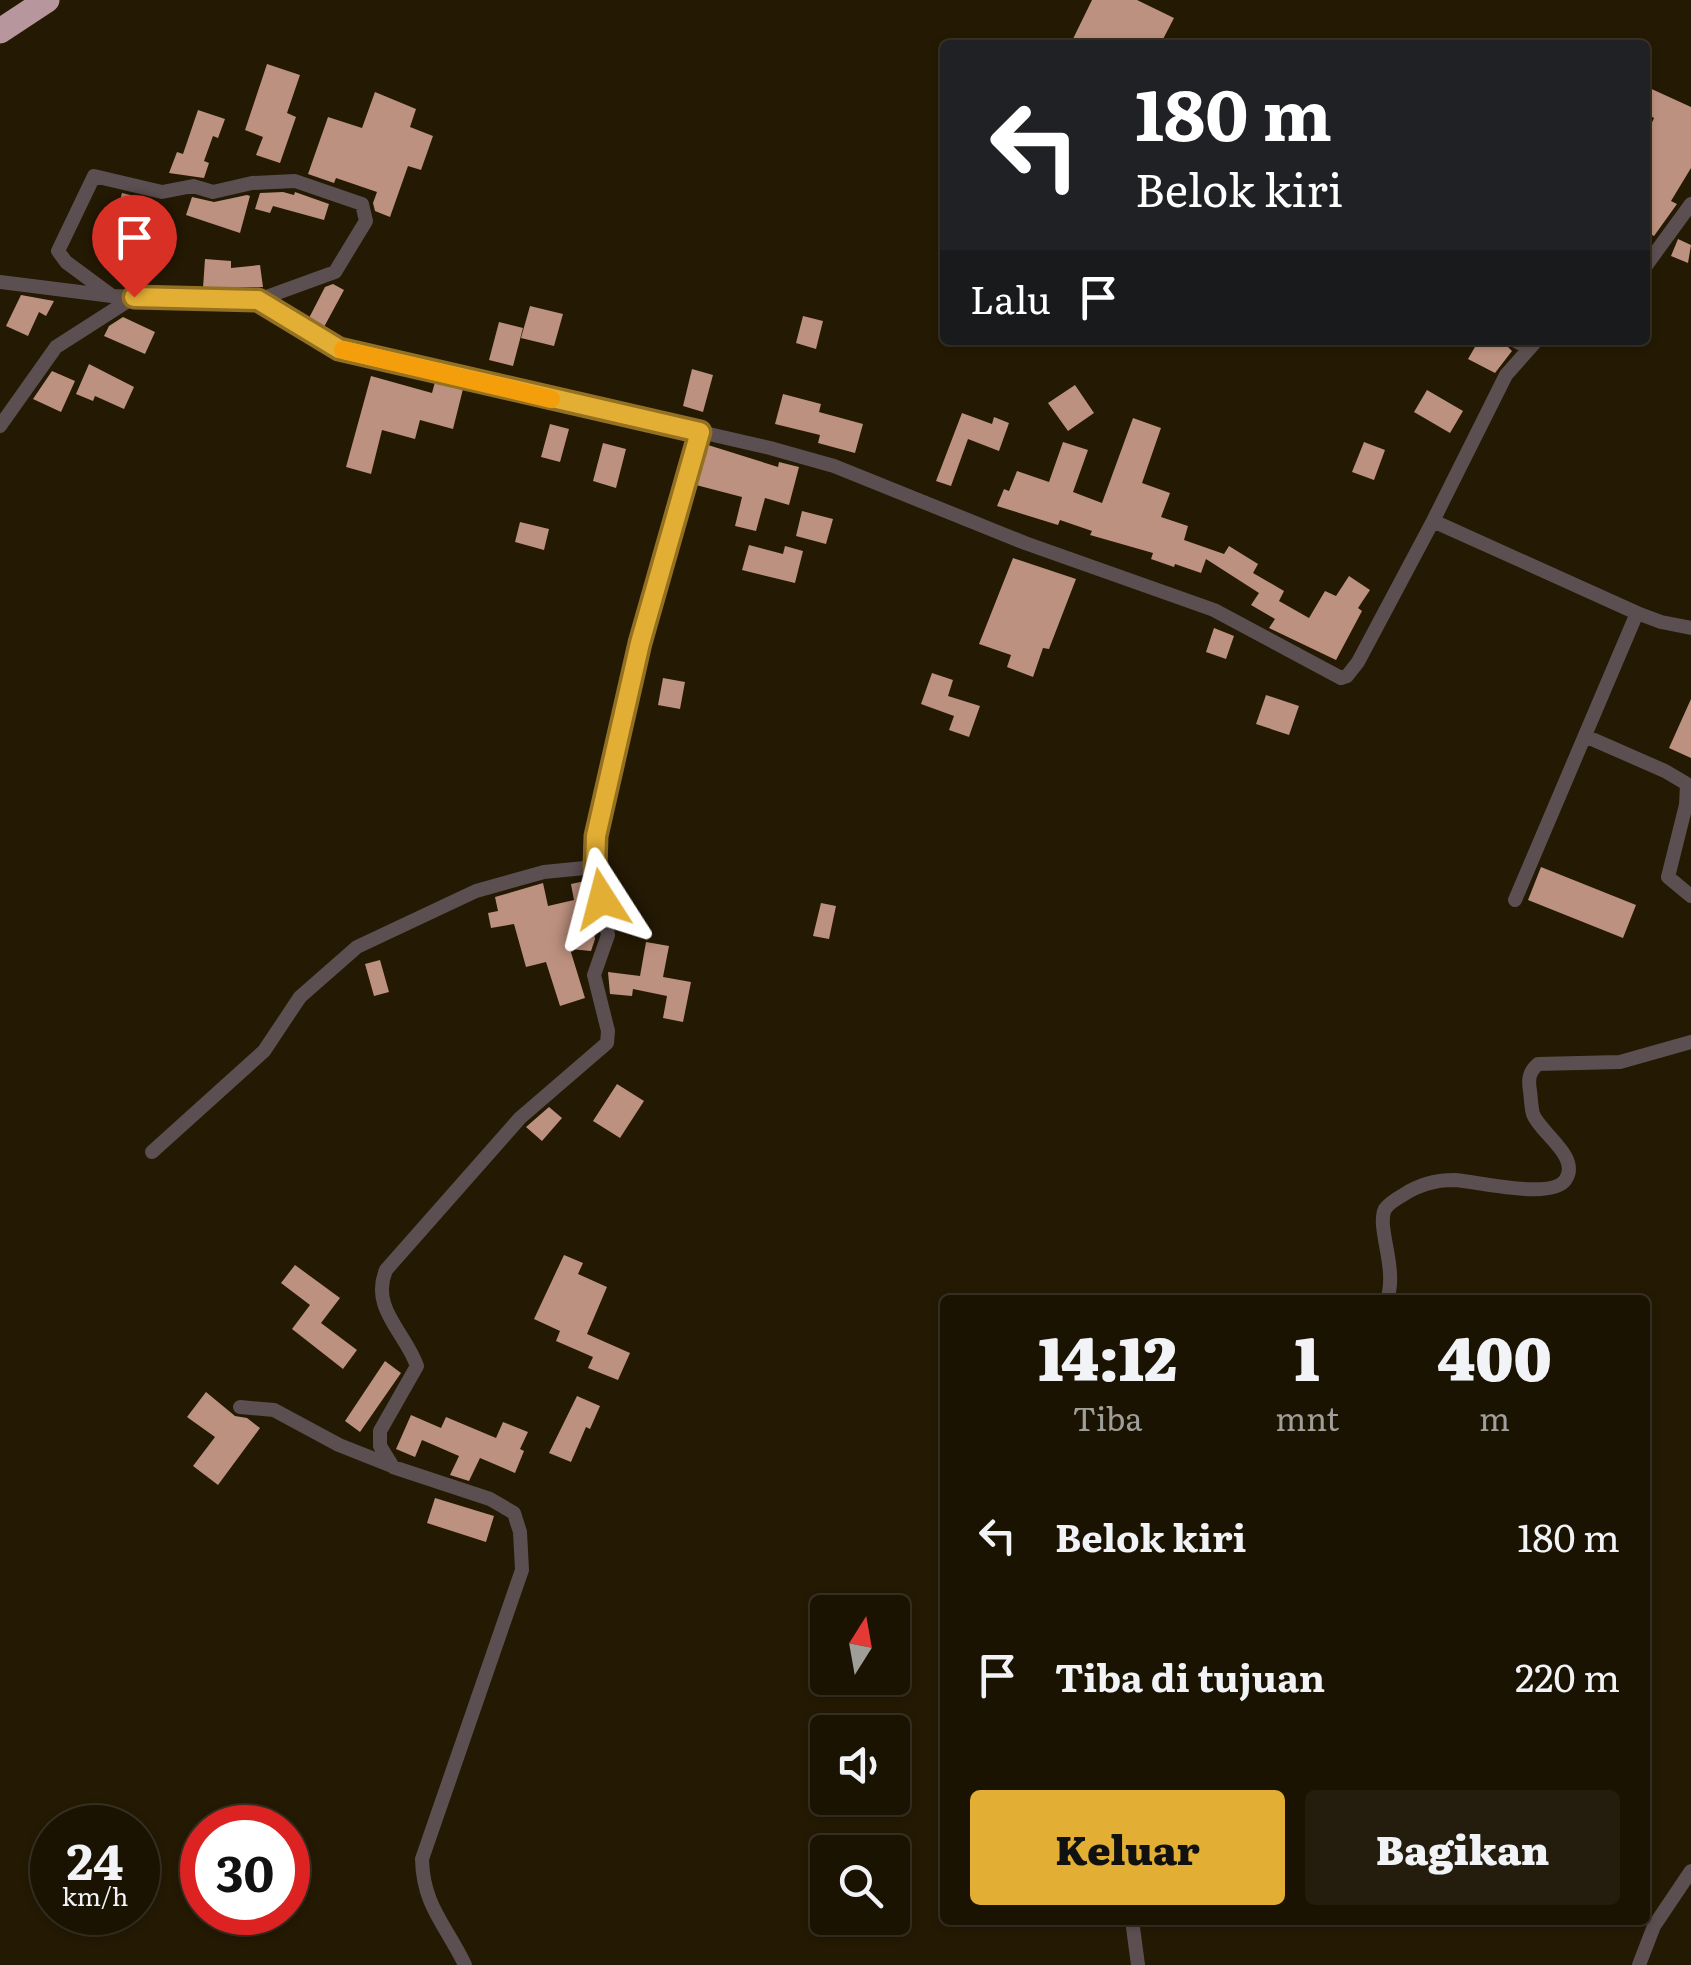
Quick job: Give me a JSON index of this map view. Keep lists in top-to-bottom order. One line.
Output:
{"north":"top","page":{"turn":["180 m","Belok kiri"],"then":"Lalu","eta":["14:12","Tiba","1","mnt","400","m"],"list":[{"name":"Belok kiri","value":"180 m"},{"name":"Tiba di tujuan","value":"220 m"}],"buttons":["Keluar","Bagikan"],"speed":"24 km/h","limit":"30"}}
